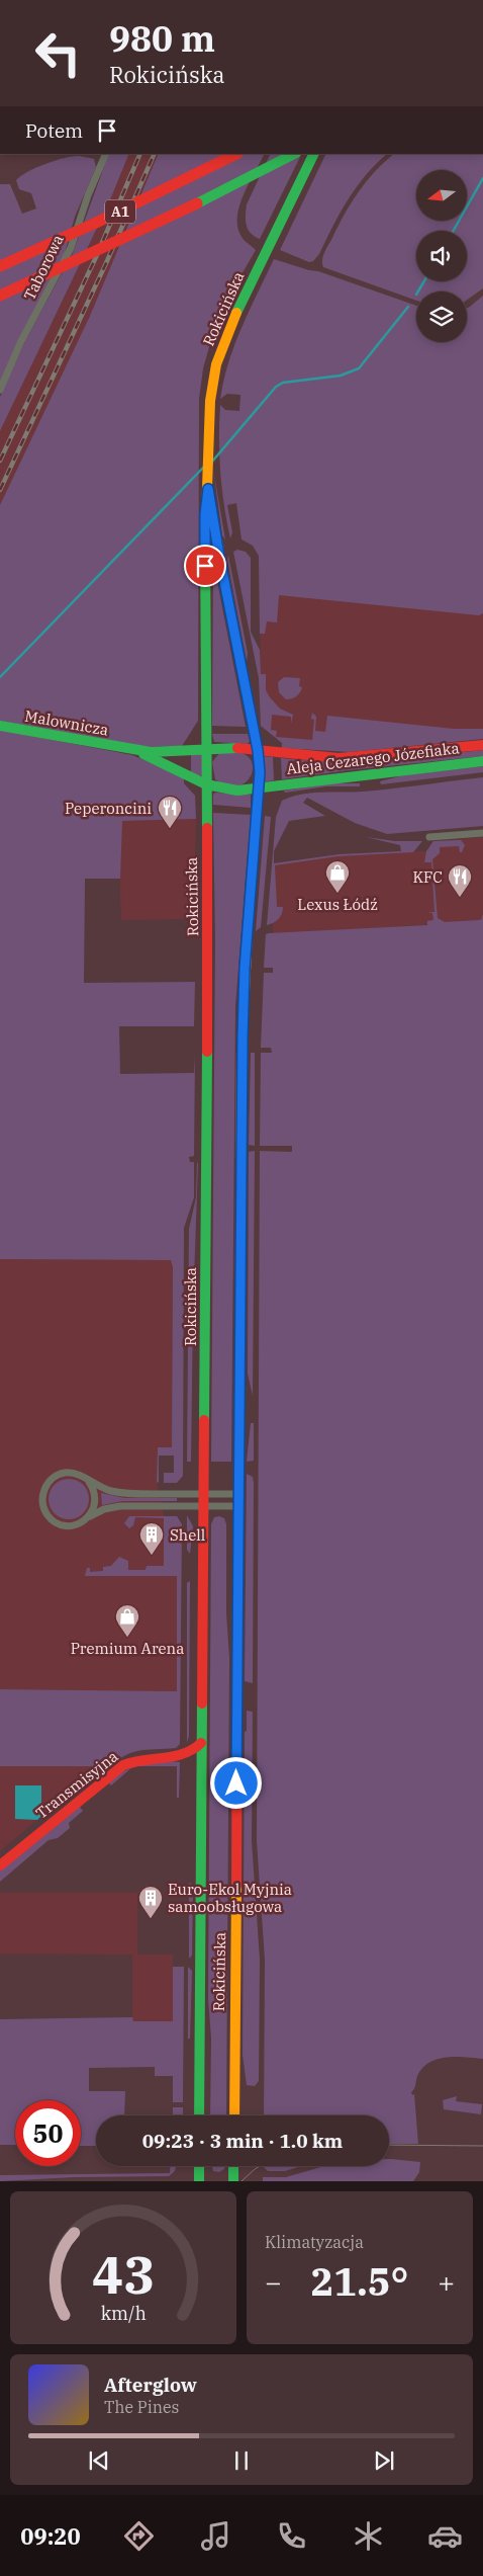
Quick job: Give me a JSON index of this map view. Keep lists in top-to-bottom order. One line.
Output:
{"streets":{"main road":["A1","Rokicińska","Malownicza","Aleja Cezarego Józefiaka","Transmisyjna"],"street":["Taborowa"]},"crossings":[["Rokicińska","Malownicza"],["Rokicińska","Aleja Cezarego Józefiaka"],["Malownicza","Aleja Cezarego Józefiaka"]],"places":{"restaurant":["Peperoncini","KFC"],"shop":["Lexus Łódź","Premium Arena"],"building":["Shell","Euro-Ekol Myjnia samoobsługowa"]},"north":"left","page":{"turn":["980 m","Rokicińska"],"then":"Potem","limit":"50","trip":"09:23 · 3 min · 1.0 km","tile":"Klimatyzacja","heat":["−","21.5°","+"],"song":["Afterglow","The Pines"],"tabs":"09:20","gauge":["43","km/h"]}}
